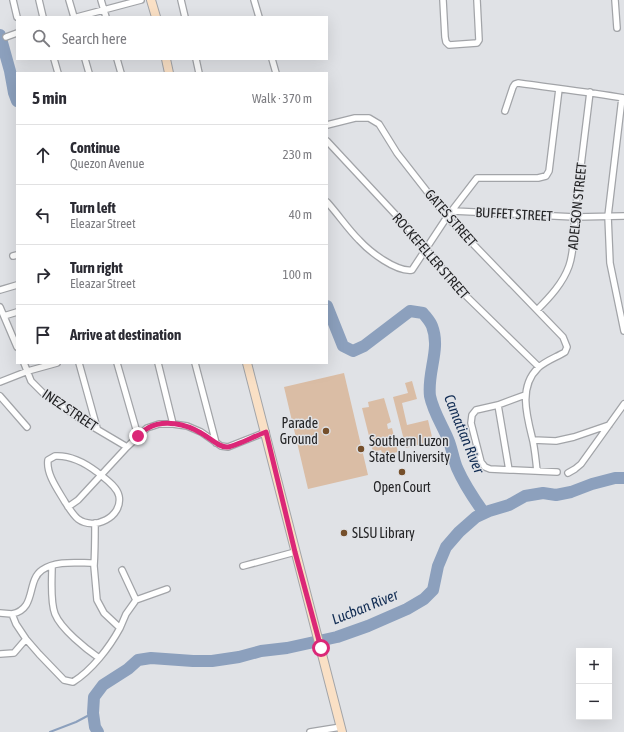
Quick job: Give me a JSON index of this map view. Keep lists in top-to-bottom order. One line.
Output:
{"streets":{"street":["ADELSON STREET","BUFFET STREET","GATES STREET","ROCKEFELLER STREET","INEZ STREET"]},"crossings":[["ADELSON STREET","BUFFET STREET"],["ADELSON STREET","GATES STREET"],["GATES STREET","ROCKEFELLER STREET"]],"water":["Camatian River","Lucban River"],"places":["Parade Ground","Southern Luzon State University","Open Court","SLSU Library"],"page":{"search":"Search here","heading":["5 min","Walk · 370 m"],"list":[["Continue","Quezon Avenue","230 m"],["Turn left","Eleazar Street","40 m"],["Turn right","Eleazar Street","100 m"],"Arrive at destination"],"map_buttons":["+","−"]}}
